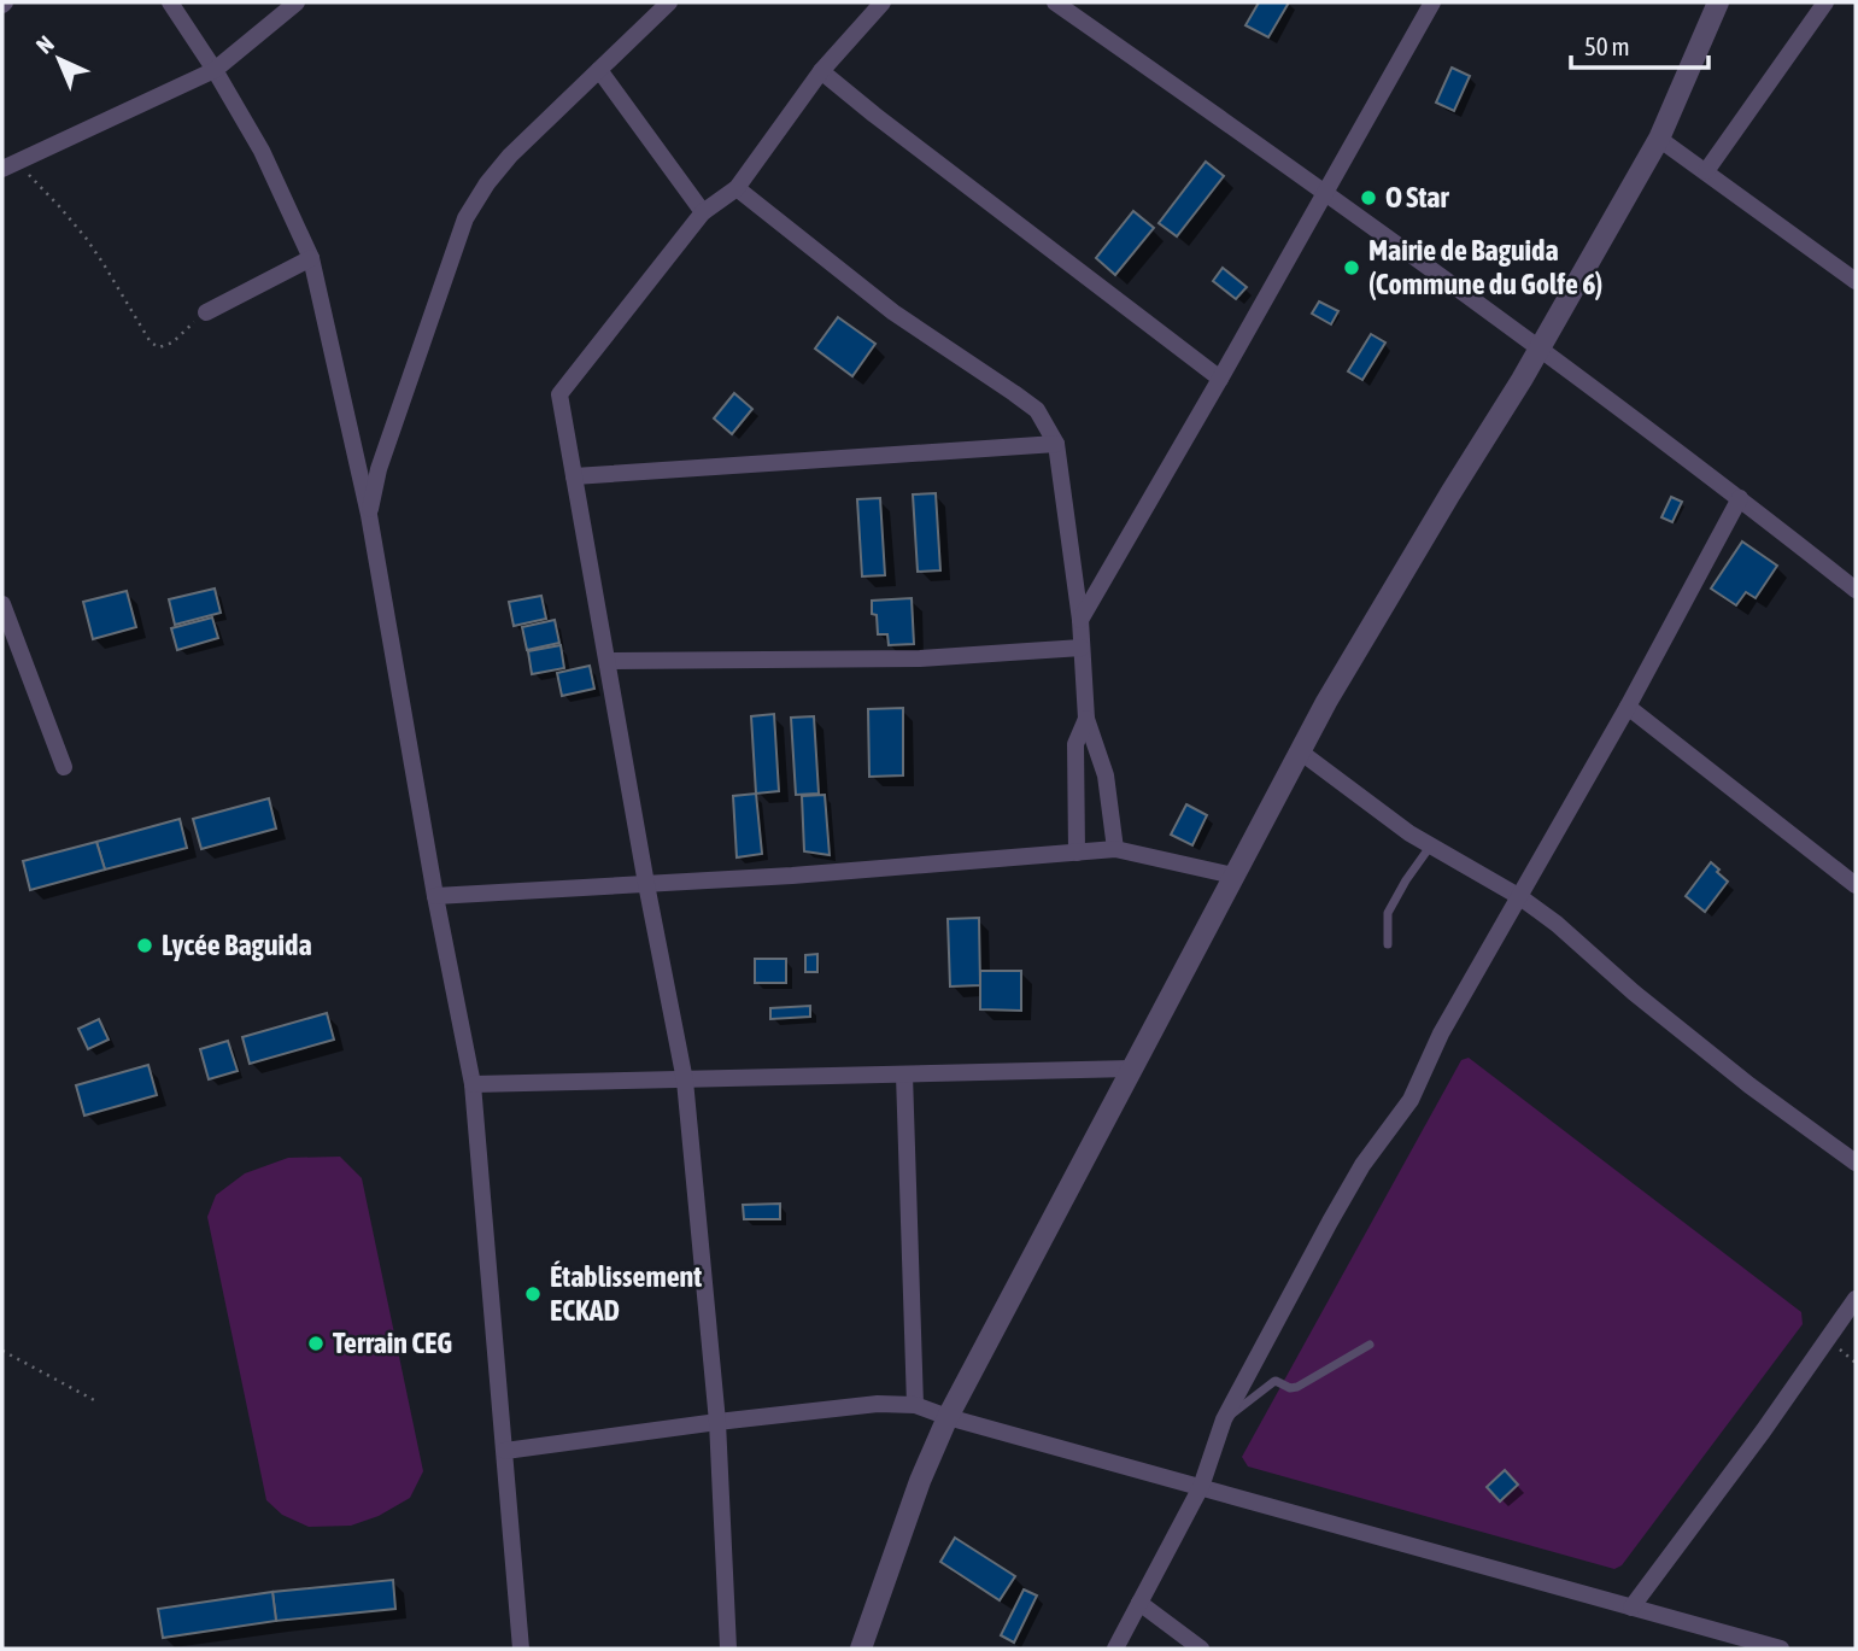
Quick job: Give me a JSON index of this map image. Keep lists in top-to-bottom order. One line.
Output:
{"places":["O Star","Mairie de Baguida (Commune du Golfe 6)","Lycée Baguida","Établissement ECKAD","Terrain CEG"],"scale_bar":"50 m","north":"top left"}
